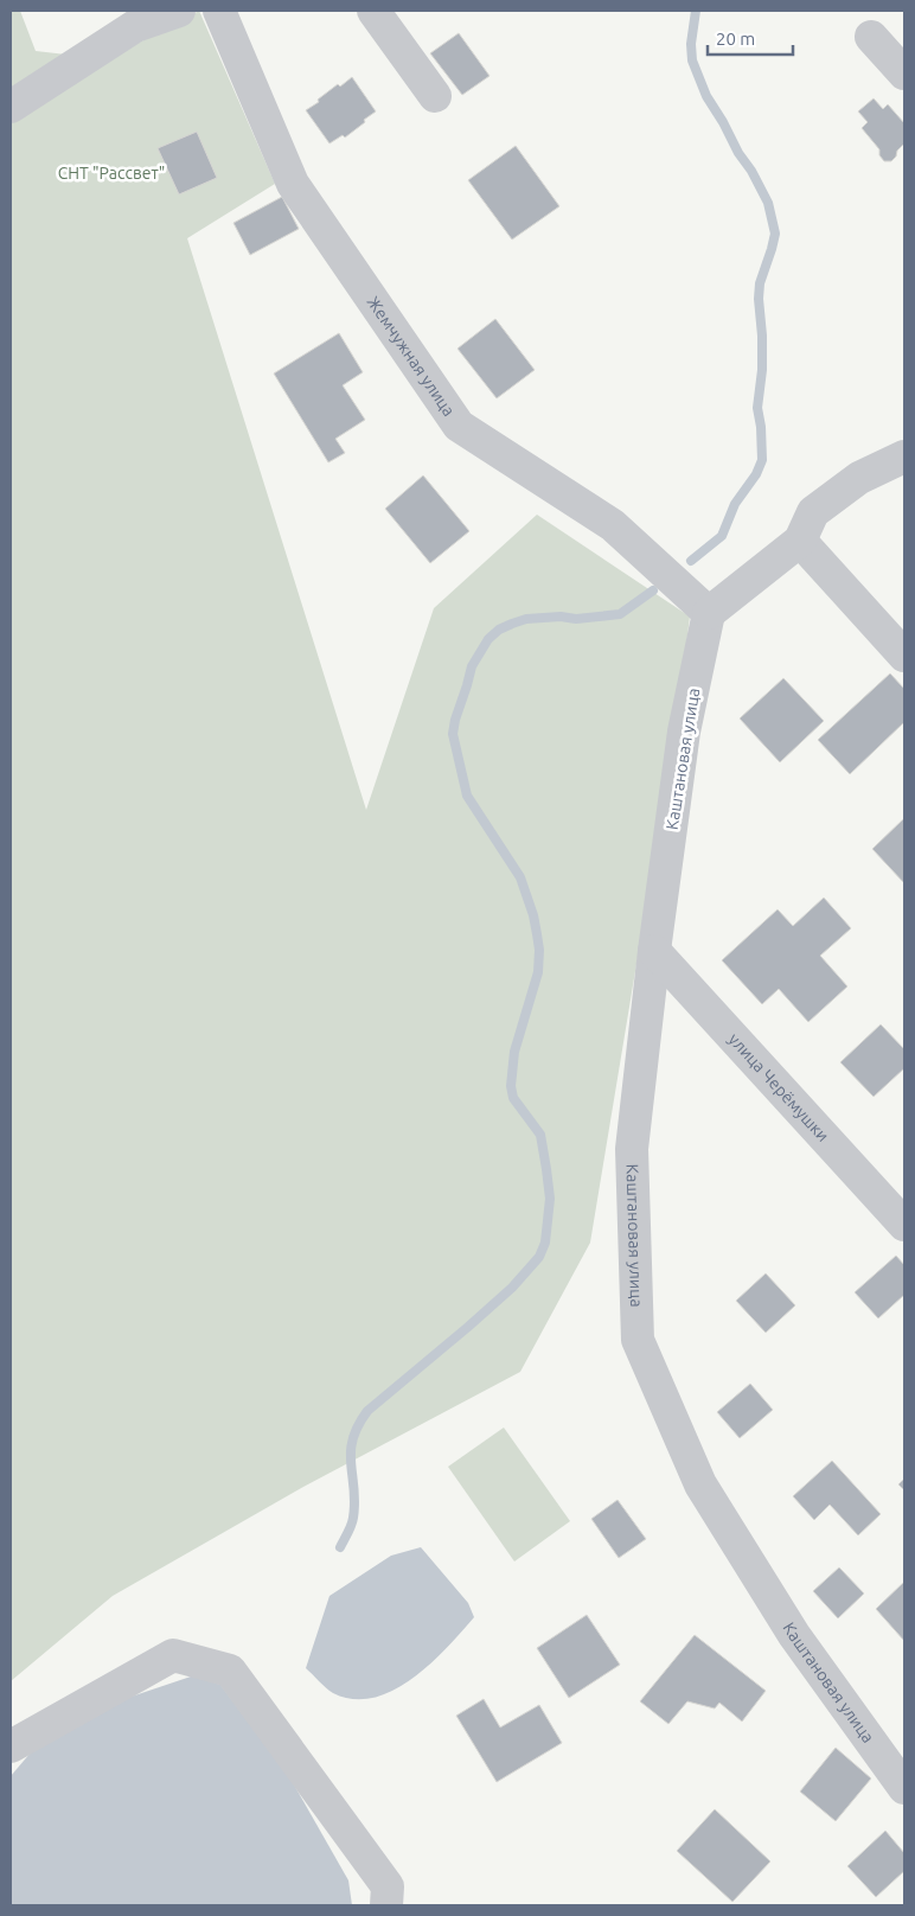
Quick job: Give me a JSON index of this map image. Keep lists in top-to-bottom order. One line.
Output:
{"streets":{"street":["Жемчужная улица","Каштановая улица","улица Черёмушки"]},"crossings":[["Жемчужная улица","Каштановая улица"],["Каштановая улица","улица Черёмушки"]],"parks":["СНТ \"Рассвет\""],"scale_bar":"20 m"}
